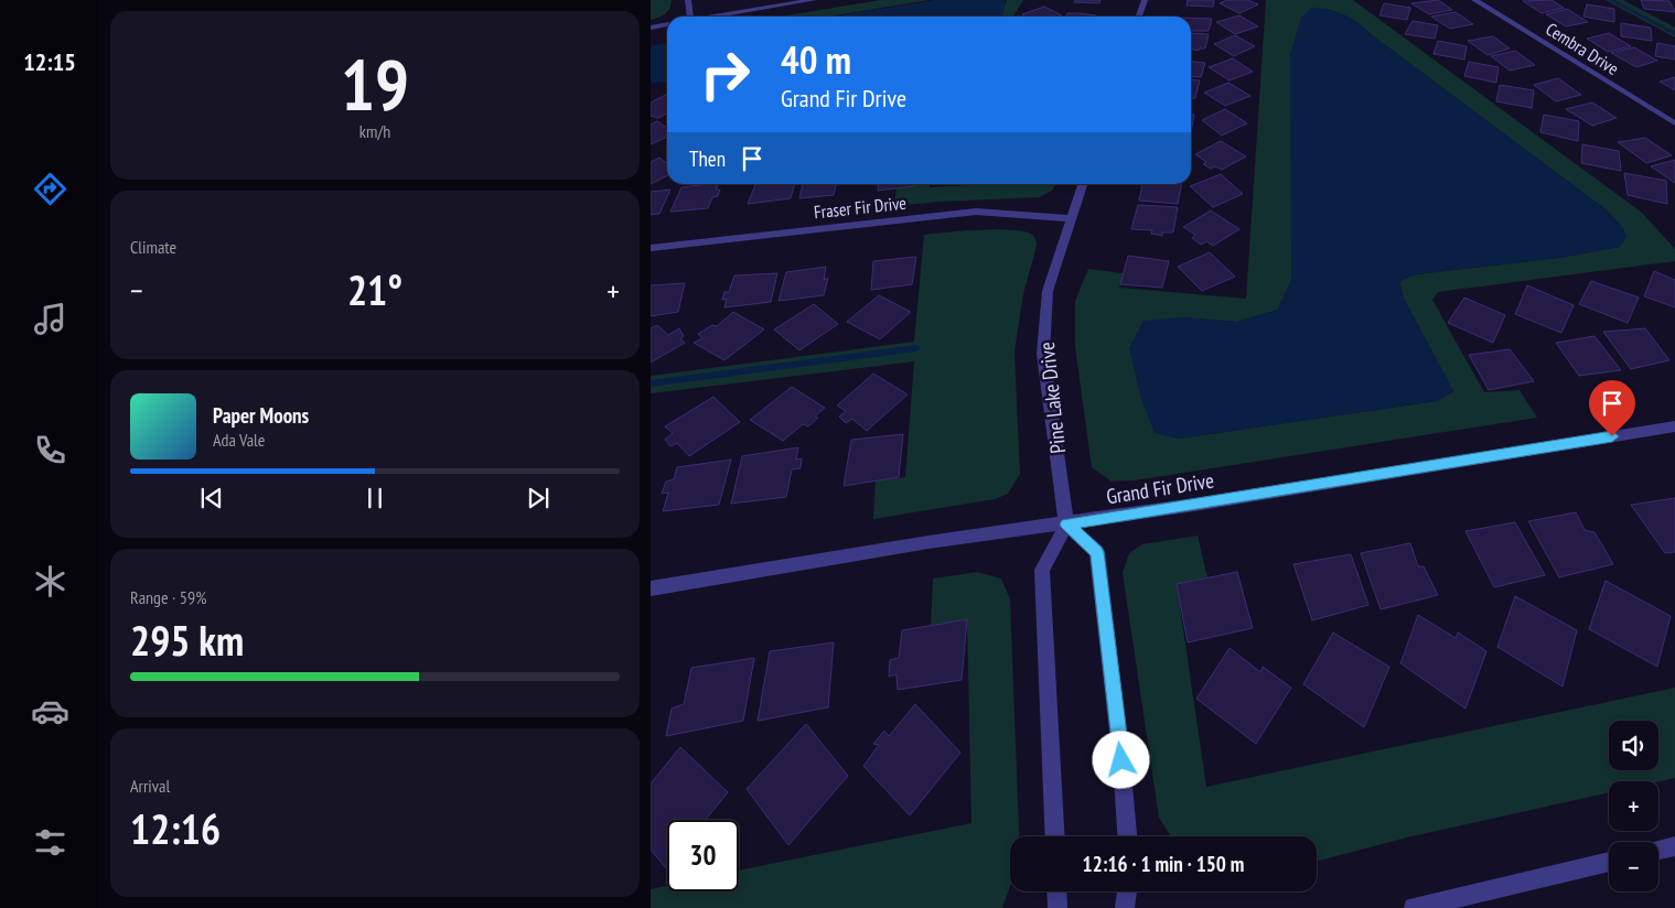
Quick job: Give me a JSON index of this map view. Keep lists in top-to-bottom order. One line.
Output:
{"streets":{"street":["Cembra Drive","Fraser Fir Drive","Pine Lake Drive","Grand Fir Drive"]},"crossings":[["Fraser Fir Drive","Pine Lake Drive"],["Pine Lake Drive","Grand Fir Drive"]],"page":{"tabs":"12:15","tile":[["19","km/h"],"Climate",["Range · 59%","295 km"],["Arrival","12:16"]],"turn":["40 m","Grand Fir Drive"],"then":"Then","heat":["−","21°","+"],"song":["Paper Moons","Ada Vale"],"map_buttons":["+","−"],"limit":"30","trip":"12:16 · 1 min · 150 m"}}
